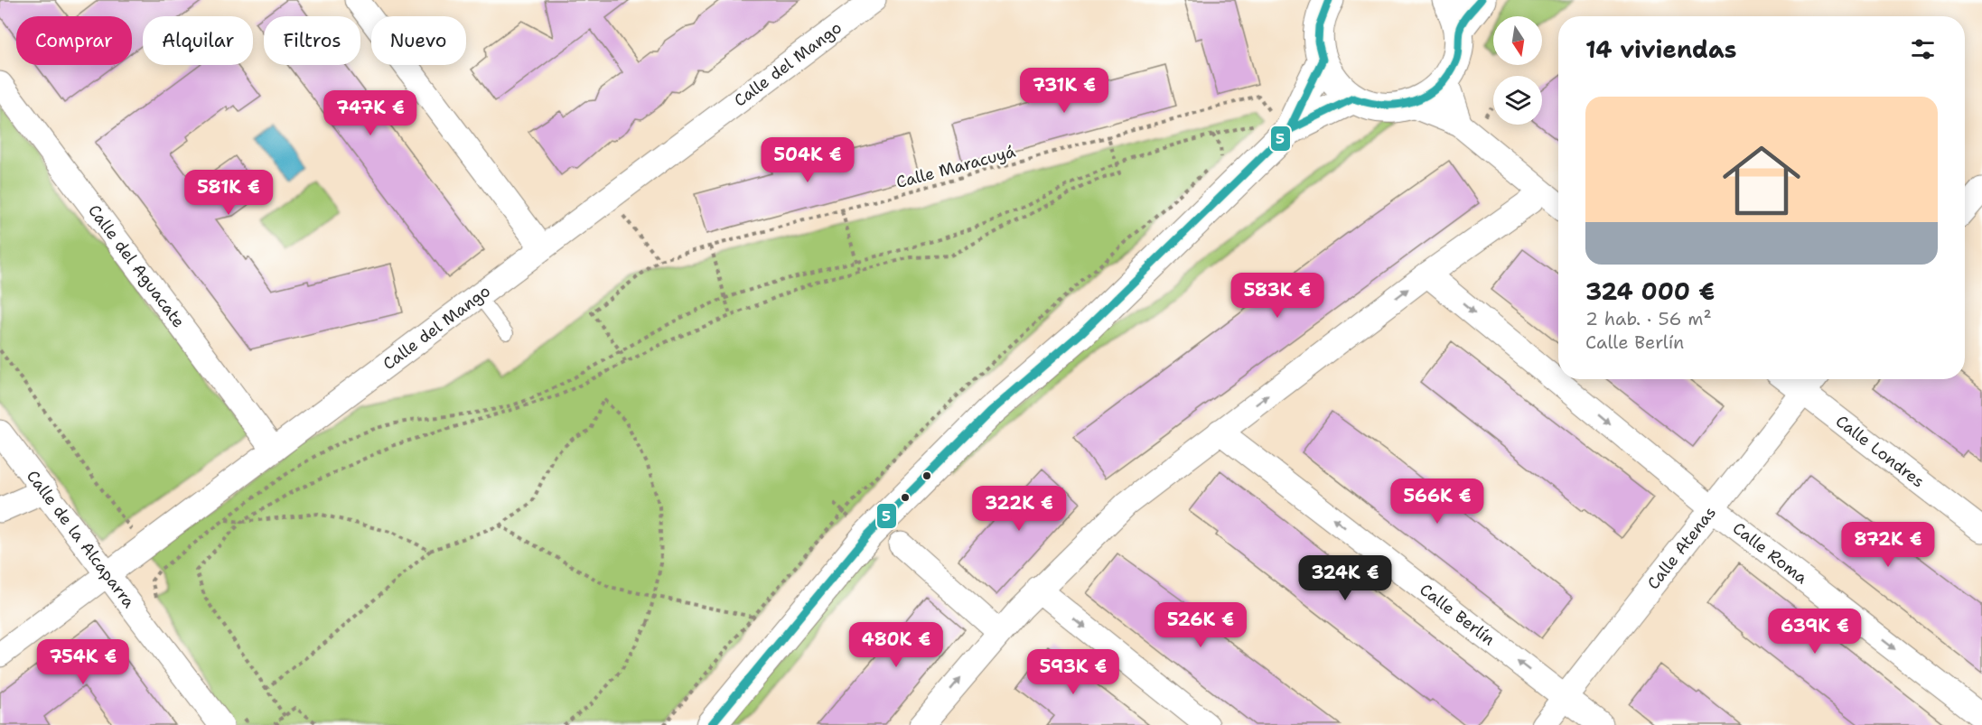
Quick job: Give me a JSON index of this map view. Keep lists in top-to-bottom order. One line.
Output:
{"streets":{"street":["Calle del Mango","Calle del Aguacate","Calle Londres","Calle de la Alcaparra","Calle Atenas","Calle Roma","Calle Berlín"],"path":["Calle Maracuyá"]},"crossings":[["Calle del Mango","Calle del Aguacate"],["Calle del Mango","Calle de la Alcaparra"],["Calle Londres","Calle Atenas"],["Calle Atenas","Calle Roma"],["Calle Atenas","Calle Berlín"]],"one_way":["Calle Roma","Calle Berlín"],"lines":["transit line 5"],"north":"bottom","page":{"chip":["Comprar","Alquilar","Filtros","Nuevo"],"heading":"14 viviendas","price":["731K €","747K €","504K €","581K €","583K €","566K €","322K €","872K €","324K €","526K €","639K €","480K €","754K €","593K €"],"list":[{"name":"324 000 €","note":"2 hab. · 56 m² · Calle Berlín"}]}}
